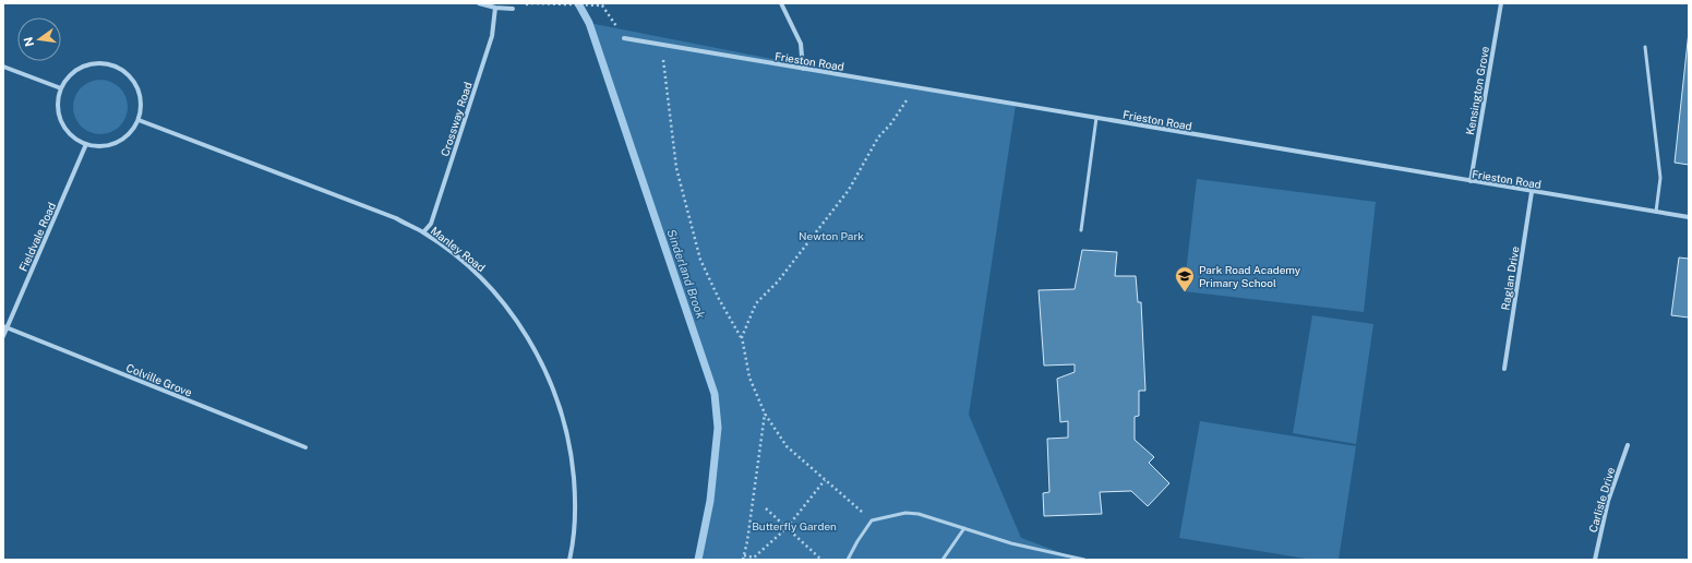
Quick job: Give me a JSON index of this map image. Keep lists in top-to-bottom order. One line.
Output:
{"streets":{"street":["Frieston Road","Kensington Grove","Crossway Road","Fieldvale Road","Manley Road","Raglan Drive","Colville Grove","Carlisle Drive"]},"crossings":[["Frieston Road","Kensington Grove"],["Frieston Road","Raglan Drive"],["Crossway Road","Manley Road"],["Fieldvale Road","Manley Road"],["Fieldvale Road","Colville Grove"]],"water":["Sinderland Brook"],"parks":["Newton Park","Butterfly Garden"],"places":{"school or university":["Park Road Academy Primary School"]},"north":"left"}
